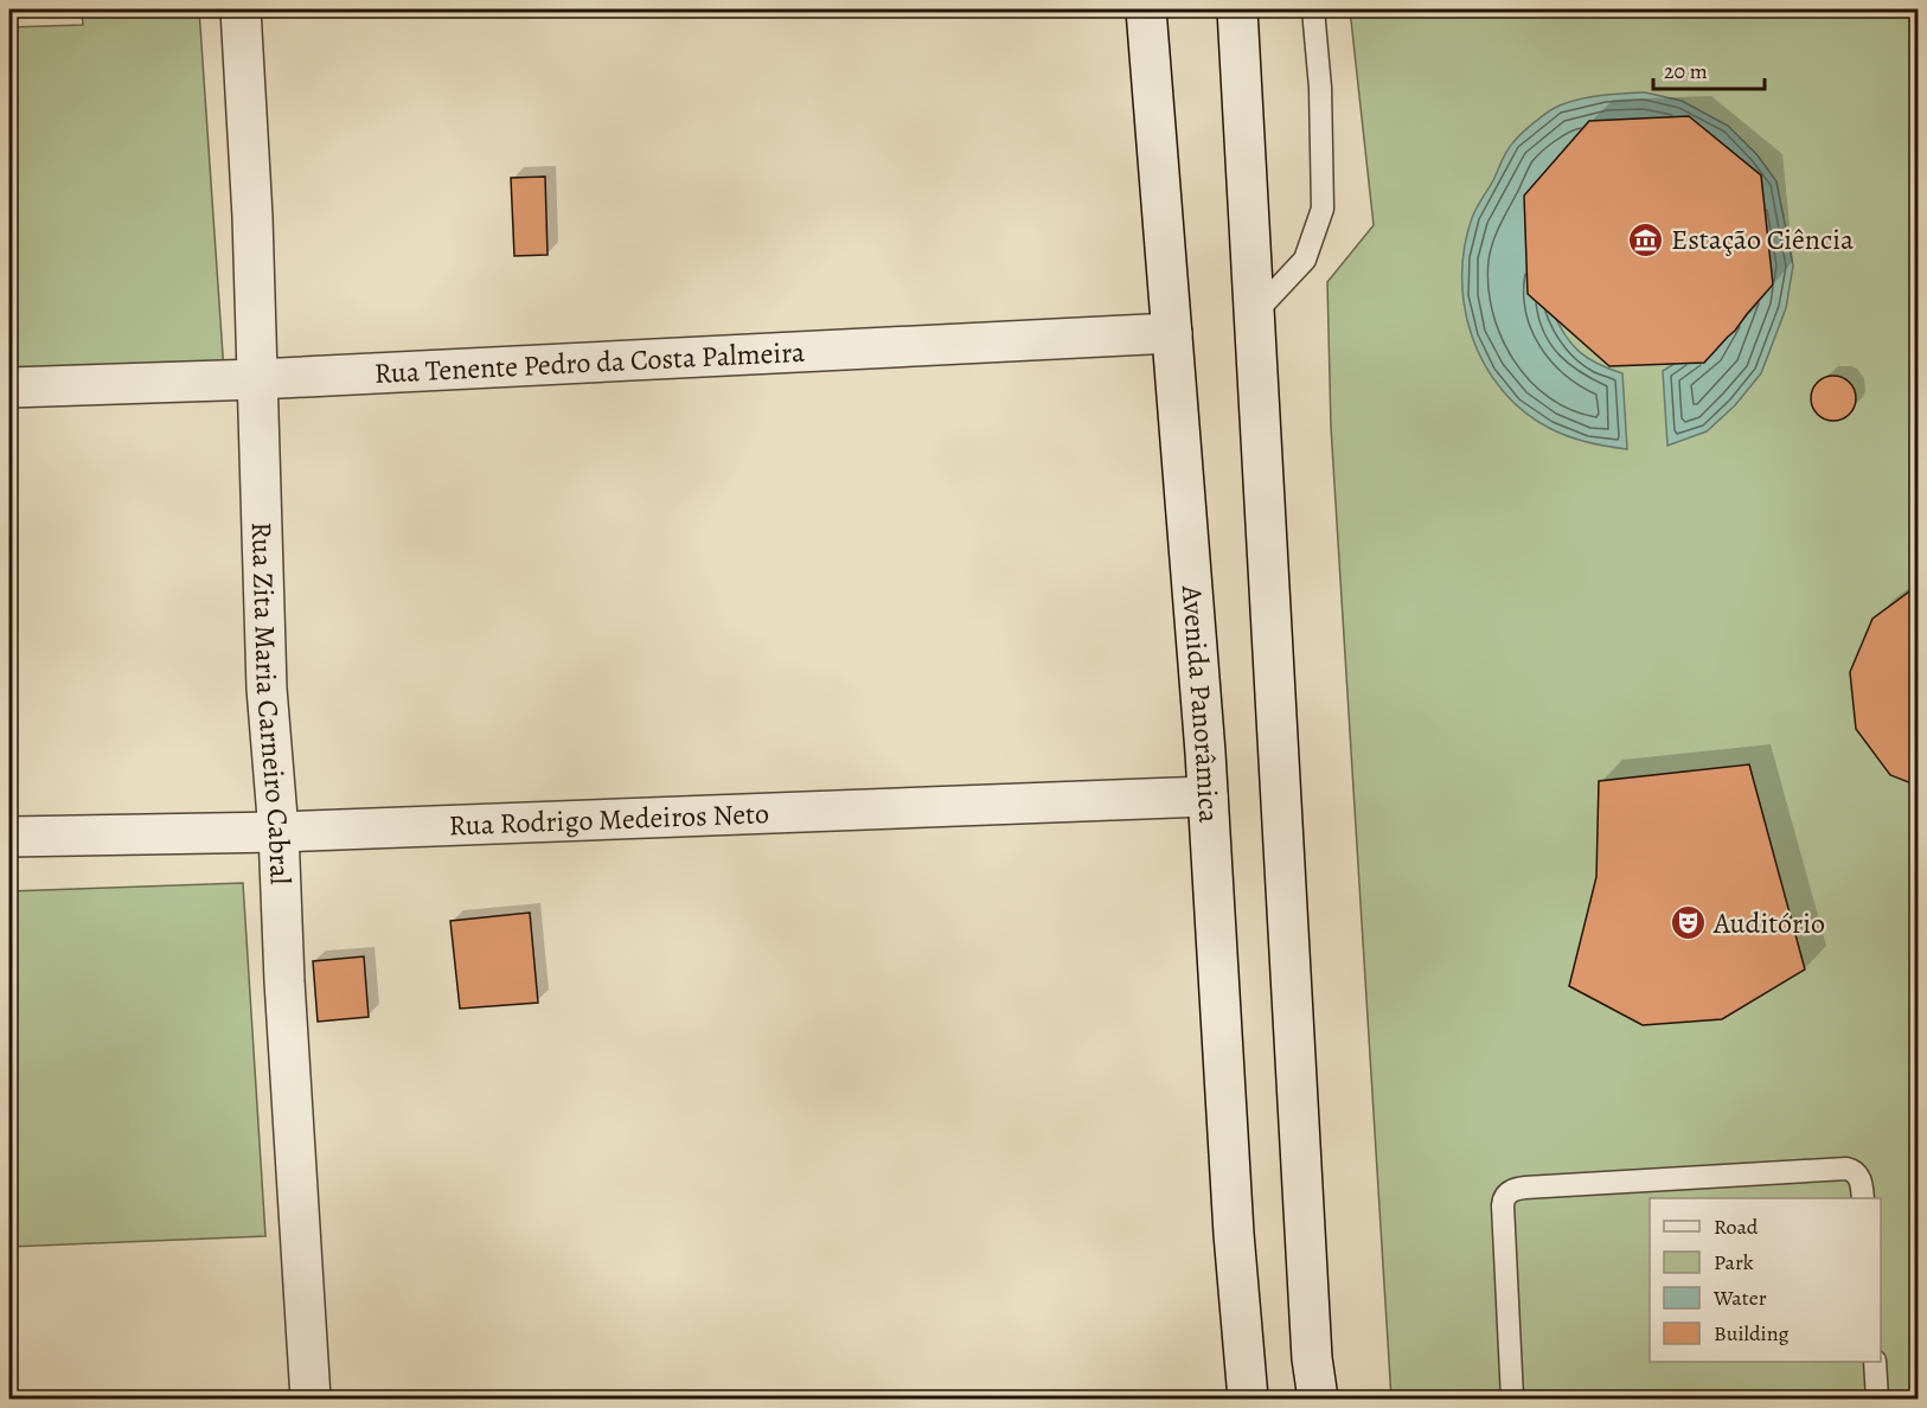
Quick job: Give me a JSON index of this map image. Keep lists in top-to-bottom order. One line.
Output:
{"streets":{"street":["Rua Tenente Pedro da Costa Palmeira","Rua Zita Maria Carneiro Cabral","Avenida Panorâmica","Rua Rodrigo Medeiros Neto"]},"crossings":[["Rua Tenente Pedro da Costa Palmeira","Rua Zita Maria Carneiro Cabral"],["Rua Tenente Pedro da Costa Palmeira","Avenida Panorâmica"],["Rua Zita Maria Carneiro Cabral","Rua Rodrigo Medeiros Neto"],["Avenida Panorâmica","Rua Rodrigo Medeiros Neto"]],"places":{"museum":["Estação Ciência"],"theatre":["Auditório"]},"legend":["Road","Park","Water","Building"],"scale_bar":"20 m"}
